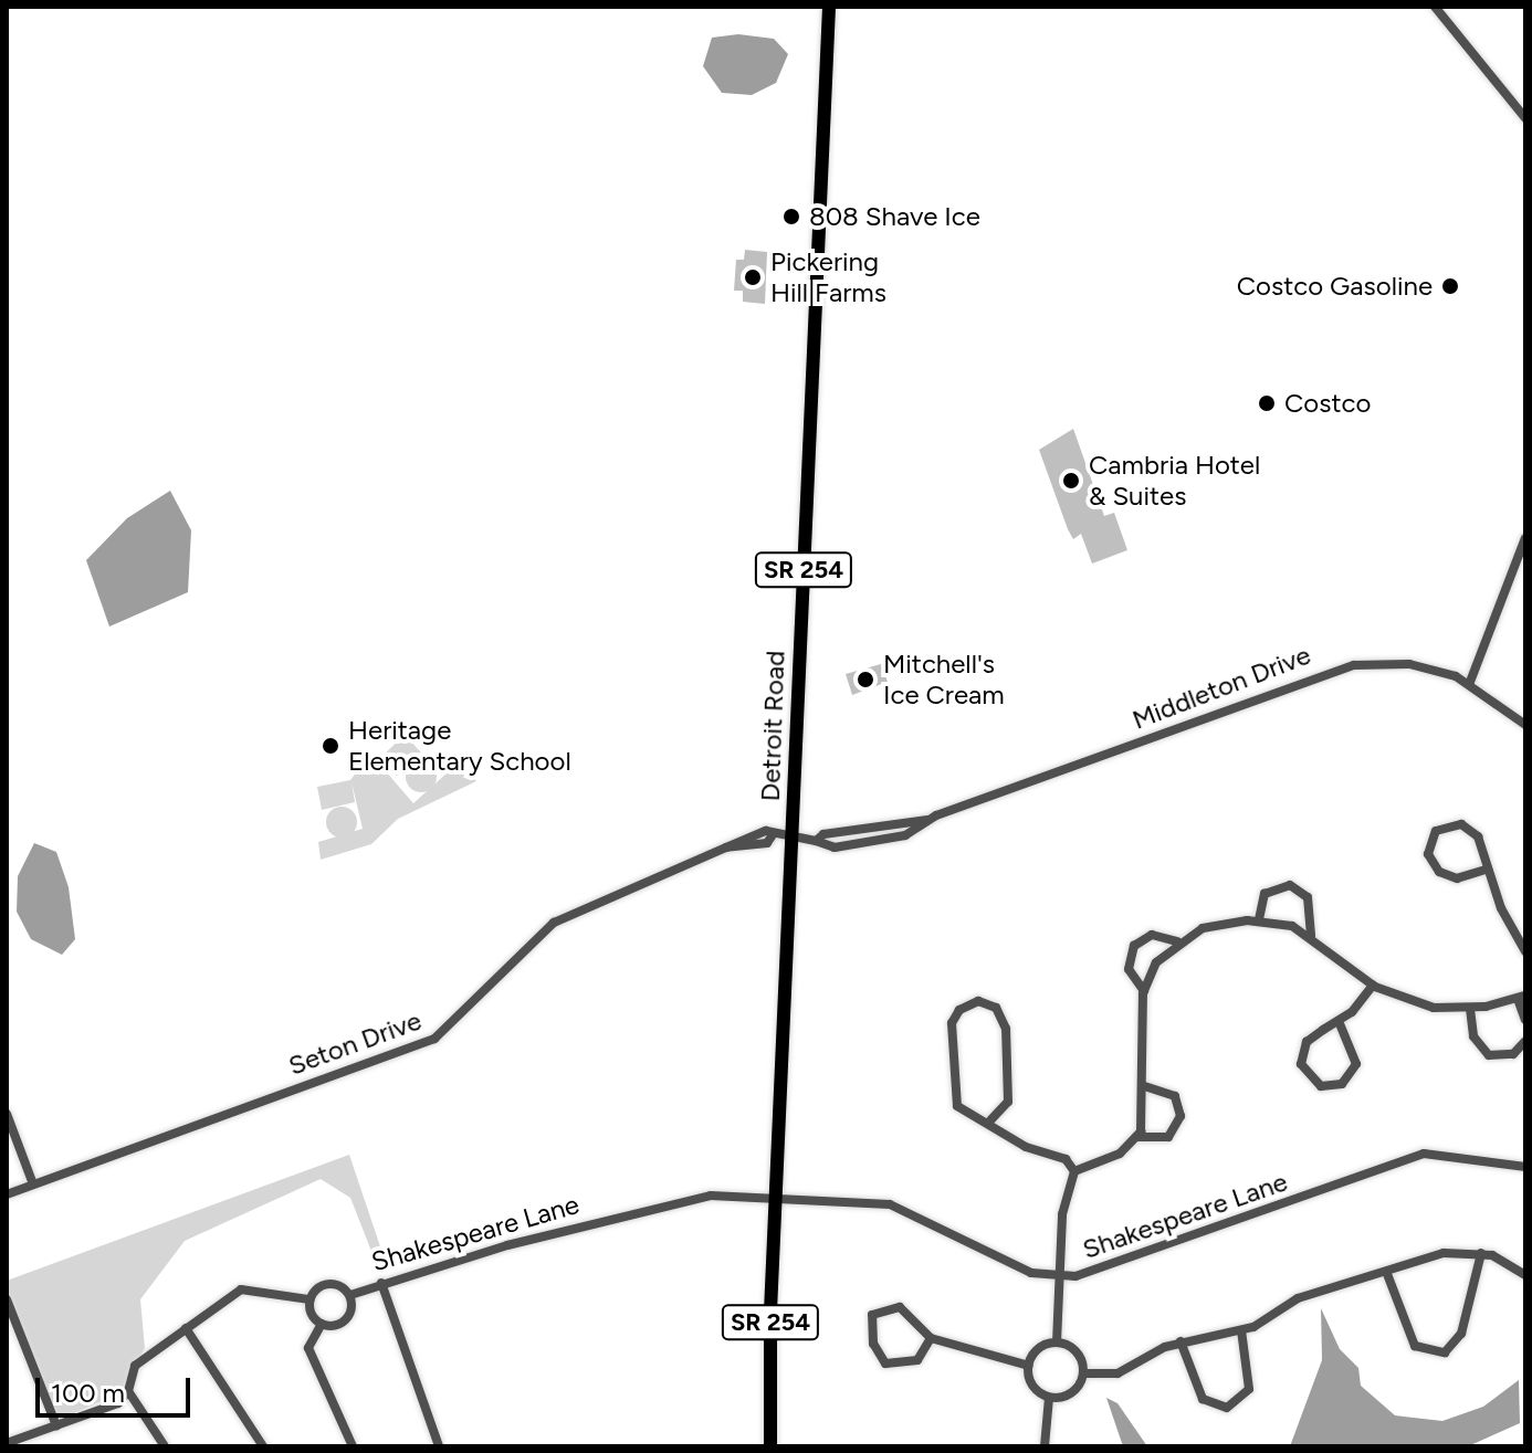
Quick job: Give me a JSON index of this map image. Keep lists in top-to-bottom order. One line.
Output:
{"streets":{"main road":["SR 254","Detroit Road"],"street":["Middleton Drive","Seton Drive","Shakespeare Lane"]},"crossings":[["Middleton Drive","Detroit Road"],["Middleton Drive","Seton Drive"],["Detroit Road","Seton Drive"],["Detroit Road","Shakespeare Lane"]],"places":["808 Shave Ice","Pickering Hill Farms","Costco Gasoline","Costco","Cambria Hotel & Suites","Mitchell's Ice Cream","Heritage Elementary School"],"scale_bar":"100 m"}
